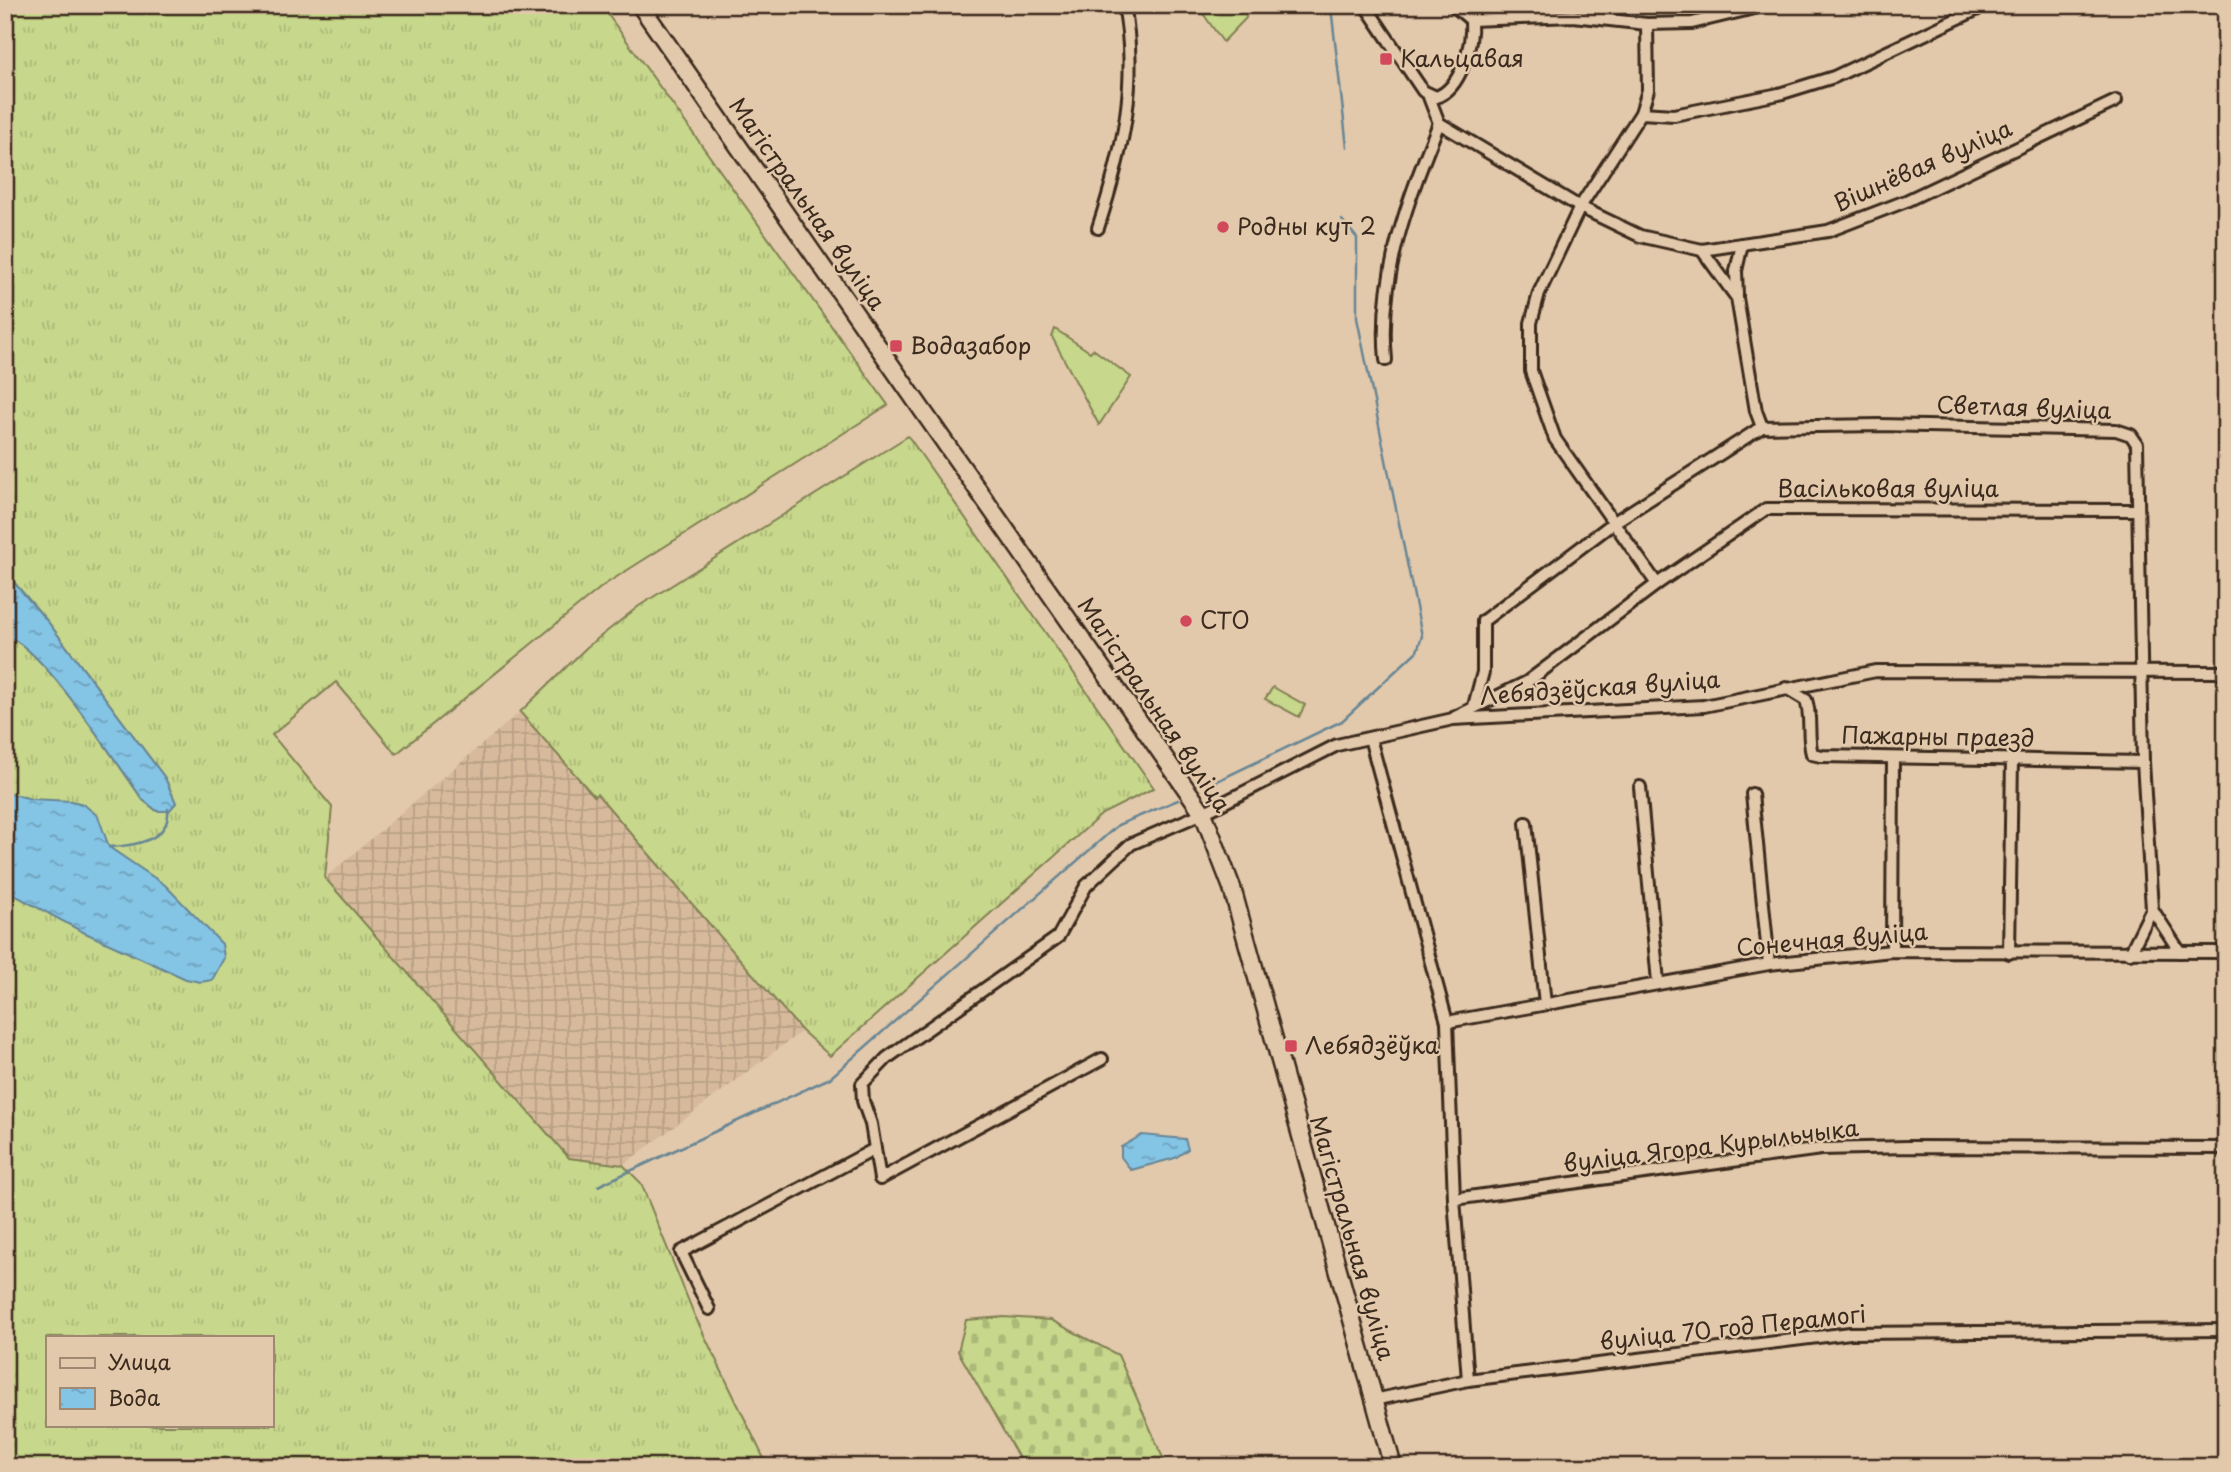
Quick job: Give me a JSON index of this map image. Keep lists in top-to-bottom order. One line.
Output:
{"streets":{"main road":["Магістральная вуліца"],"street":["Вішнёвая вуліца","Светлая вуліца","Васільковая вуліца","Лебядзёўская вуліца","Пажарны праезд","Сонечная вуліца","вуліца Ягора Курыльчыка","вуліца 70 год Перамогі"]},"crossings":[["Магістральная вуліца","Лебядзёўская вуліца"],["Магістральная вуліца","вуліца 70 год Перамогі"],["Светлая вуліца","Васільковая вуліца"],["Светлая вуліца","Лебядзёўская вуліца"],["Светлая вуліца","Пажарны праезд"],["Васільковая вуліца","Лебядзёўская вуліца"],["Лебядзёўская вуліца","Пажарны праезд"]],"places":{"transit":["Кальцавая","Водазабор","Лебядзёўка"],"other":["Родны кут 2","СТО"]},"legend":["Улица","Вода"]}
